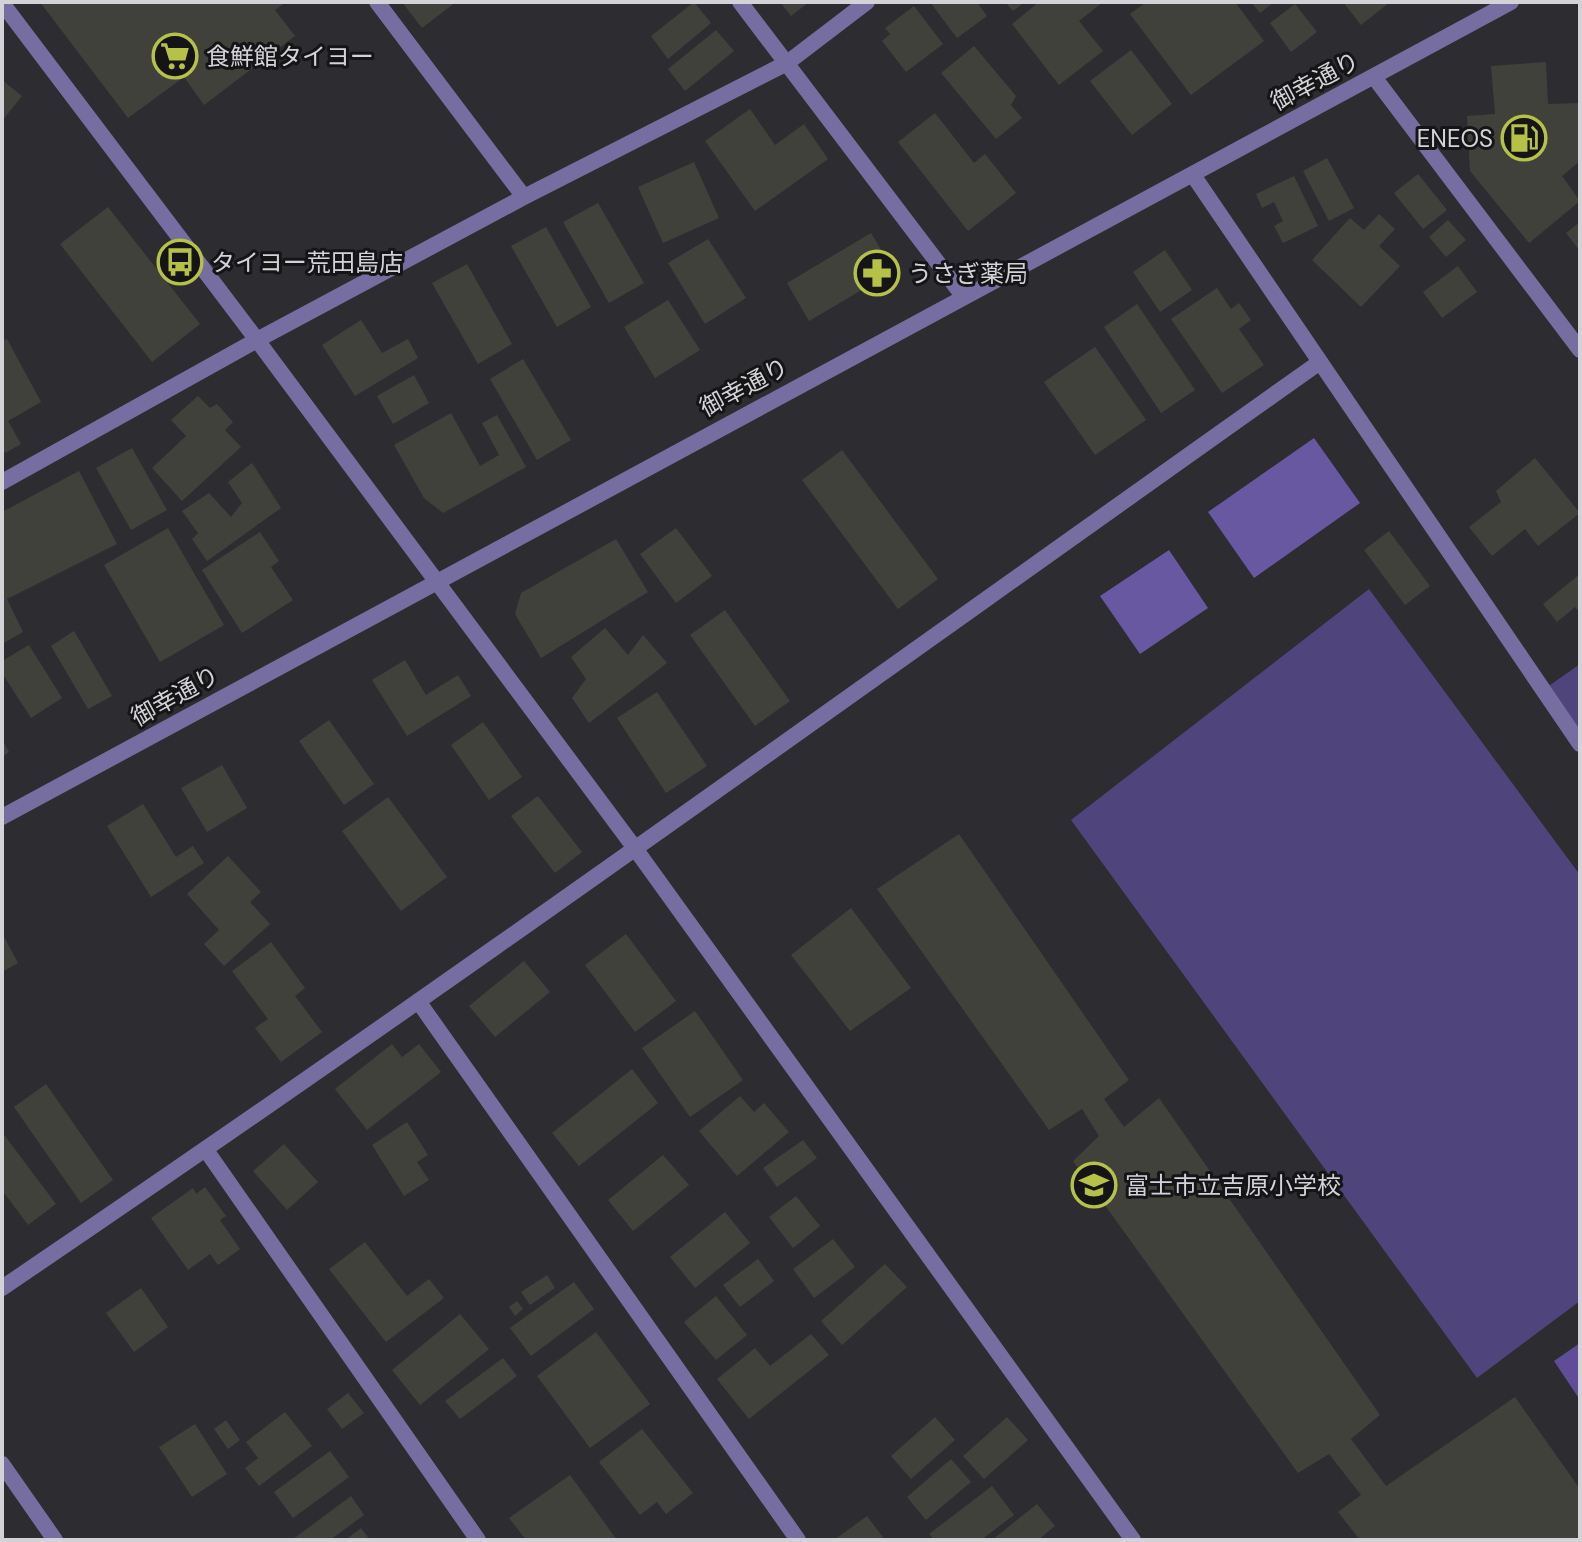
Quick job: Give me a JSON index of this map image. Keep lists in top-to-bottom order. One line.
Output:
{"streets":{"street":["御幸通り"]},"places":{"supermarket":["食鮮館タイヨー"],"fuel station":["ENEOS"],"bus stop":["タイヨー荒田島店"],"pharmacy":["うさぎ薬局"],"school or university":["富士市立吉原小学校"]}}
